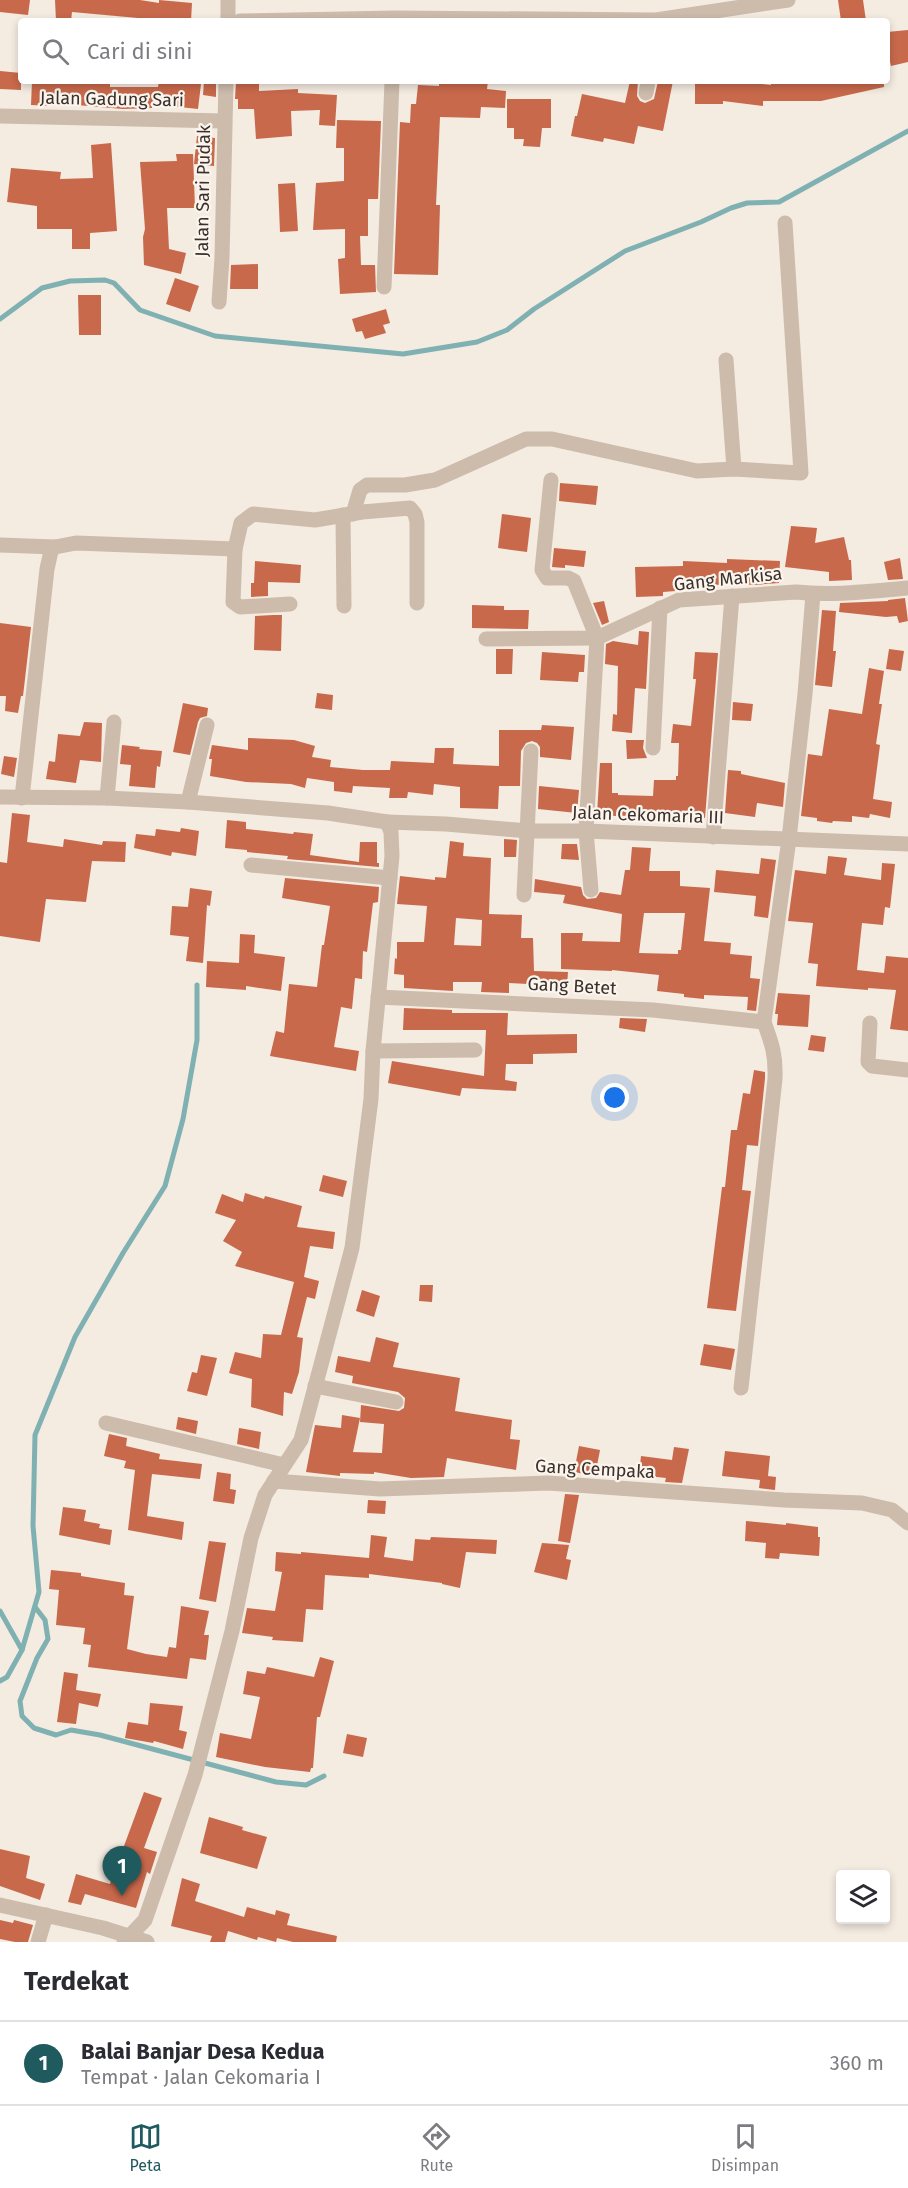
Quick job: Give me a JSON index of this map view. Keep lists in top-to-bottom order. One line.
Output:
{"streets":{"street":["Jalan Gadung Sari","Jalan Sari Pudak","Gang Markisa","Jalan Cekomaria III","Gang Betet","Gang Cempaka"]},"crossings":[["Jalan Gadung Sari","Jalan Sari Pudak"]],"page":{"search":"Cari di sini","pins":"1","heading":"Terdekat","list":[{"mark":"1","name":"Balai Banjar Desa Kedua","note":"Tempat · Jalan Cekomaria I","value":"360 m"}],"nav":["Peta","Rute","Disimpan"]}}
